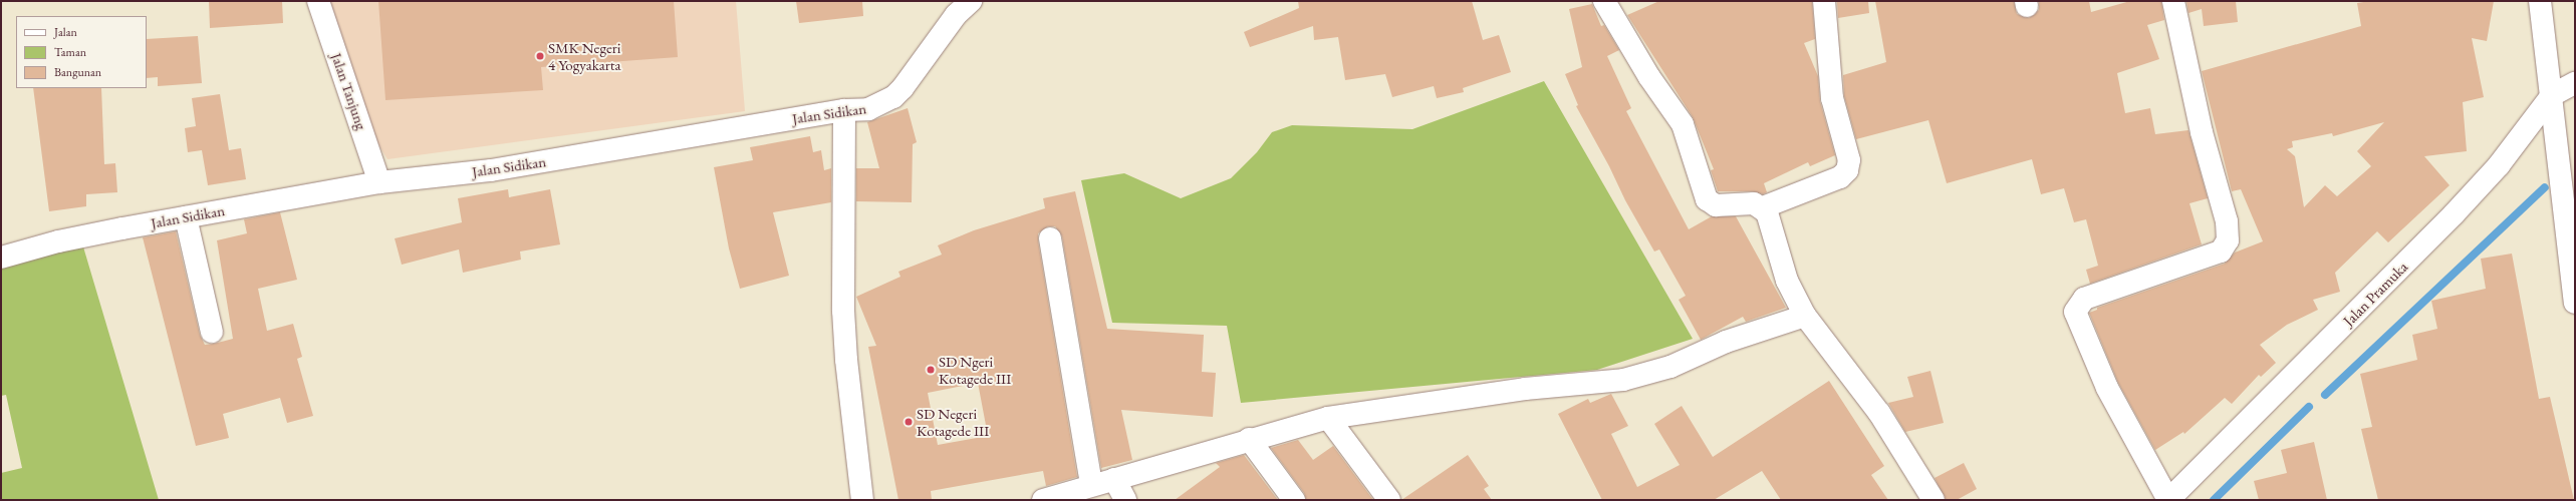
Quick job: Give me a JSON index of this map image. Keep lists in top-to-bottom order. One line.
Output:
{"streets":{"street":["Jalan Tanjung","Jalan Sidikan","Jalan Pramuka"]},"crossings":[["Jalan Tanjung","Jalan Sidikan"]],"places":["SMK Negeri 4 Yogyakarta","SD Ngeri Kotagede III","SD Negeri Kotagede III"],"legend":["Jalan","Taman","Bangunan"]}
